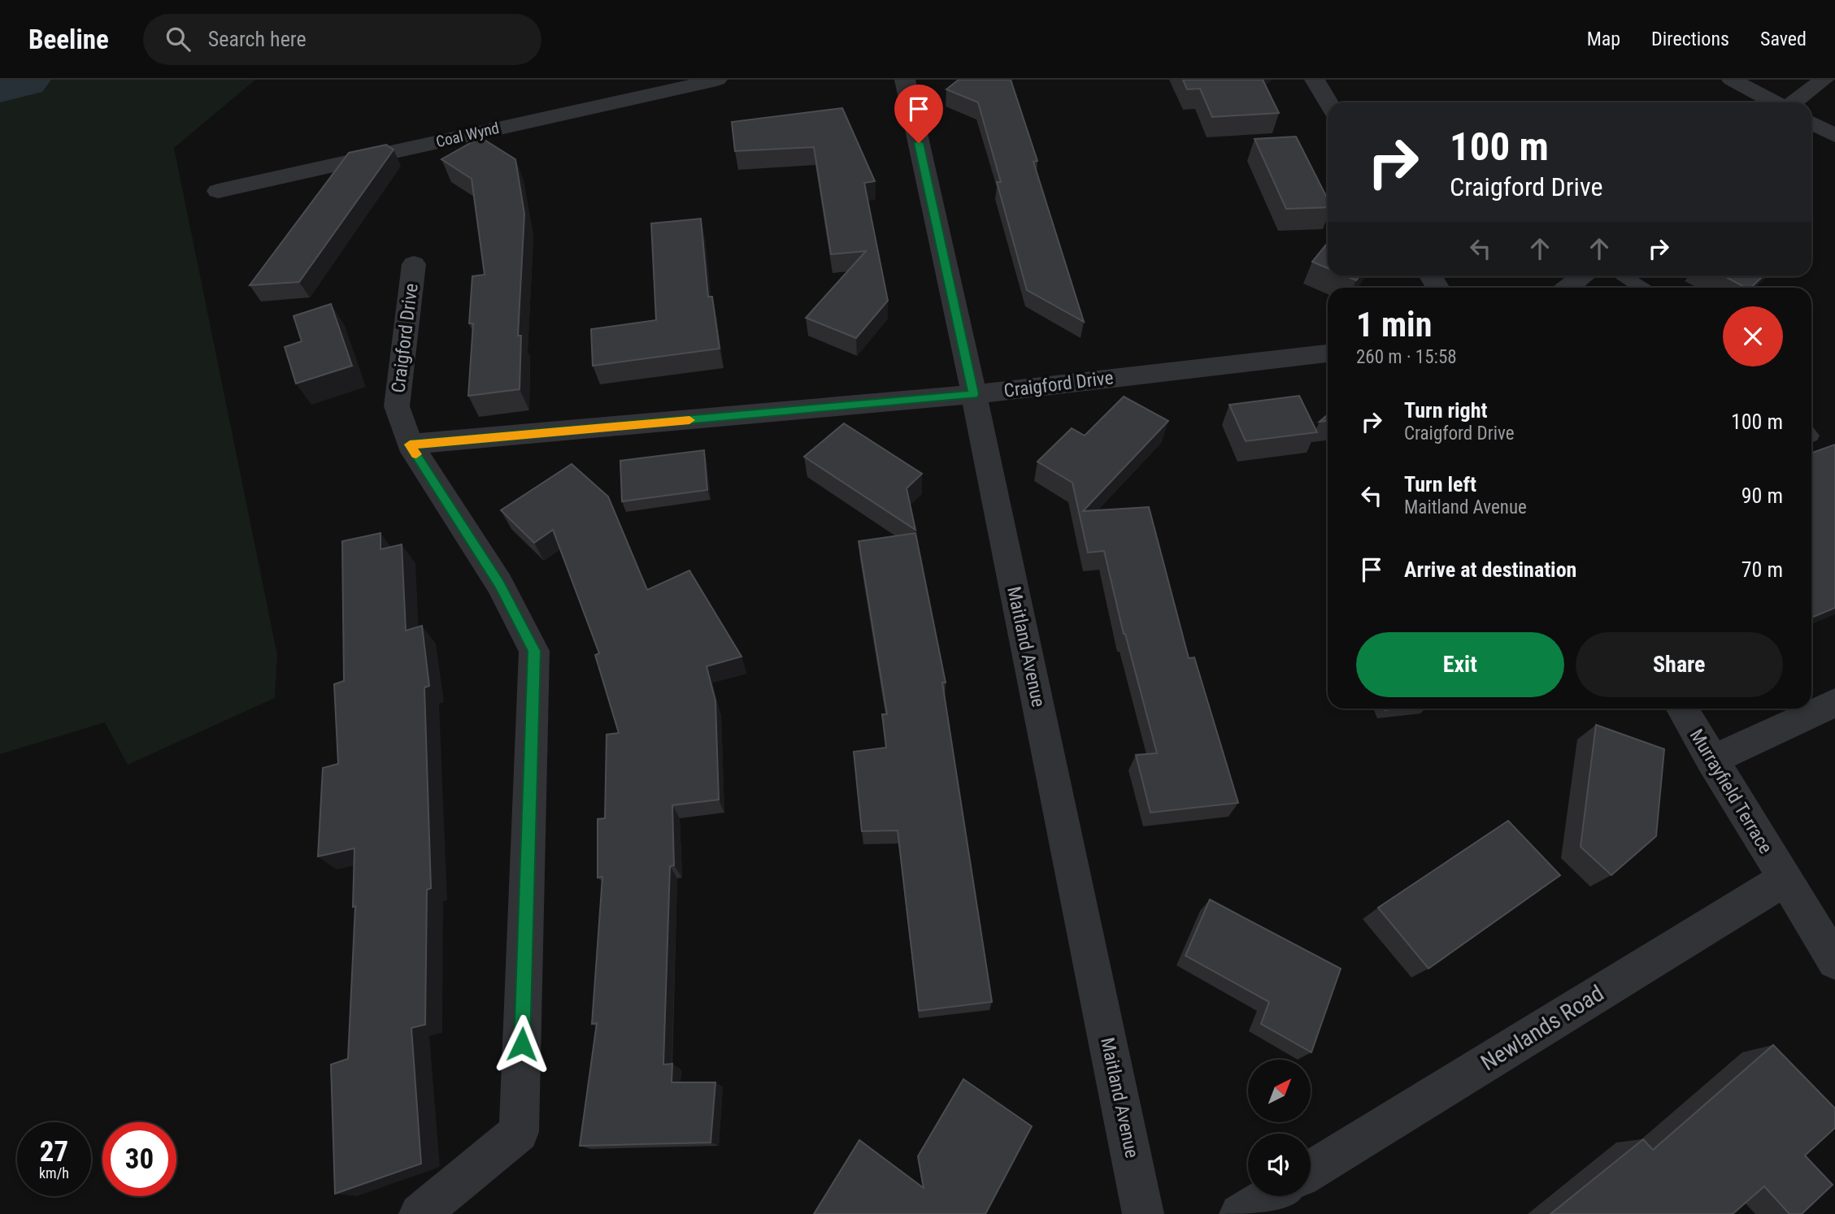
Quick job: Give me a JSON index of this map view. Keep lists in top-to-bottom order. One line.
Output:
{"streets":{"street":["Coal Wynd","Craigford Drive","Maitland Avenue","Murrayfield Terrace","Newlands Road"]},"crossings":[["Craigford Drive","Maitland Avenue"],["Murrayfield Terrace","Newlands Road"]],"north":"top right","page":{"header":"Beeline","search":"Search here","nav":["Map","Directions","Saved"],"turn":["100 m","Craigford Drive"],"heading":["1 min","260 m · 15:58"],"list":[{"name":"Turn right","note":"Craigford Drive","value":"100 m"},{"name":"Turn left","note":"Maitland Avenue","value":"90 m"},{"name":"Arrive at destination","value":"70 m"}],"buttons":["Exit","Share"],"speed":"27 km/h","limit":"30"}}
